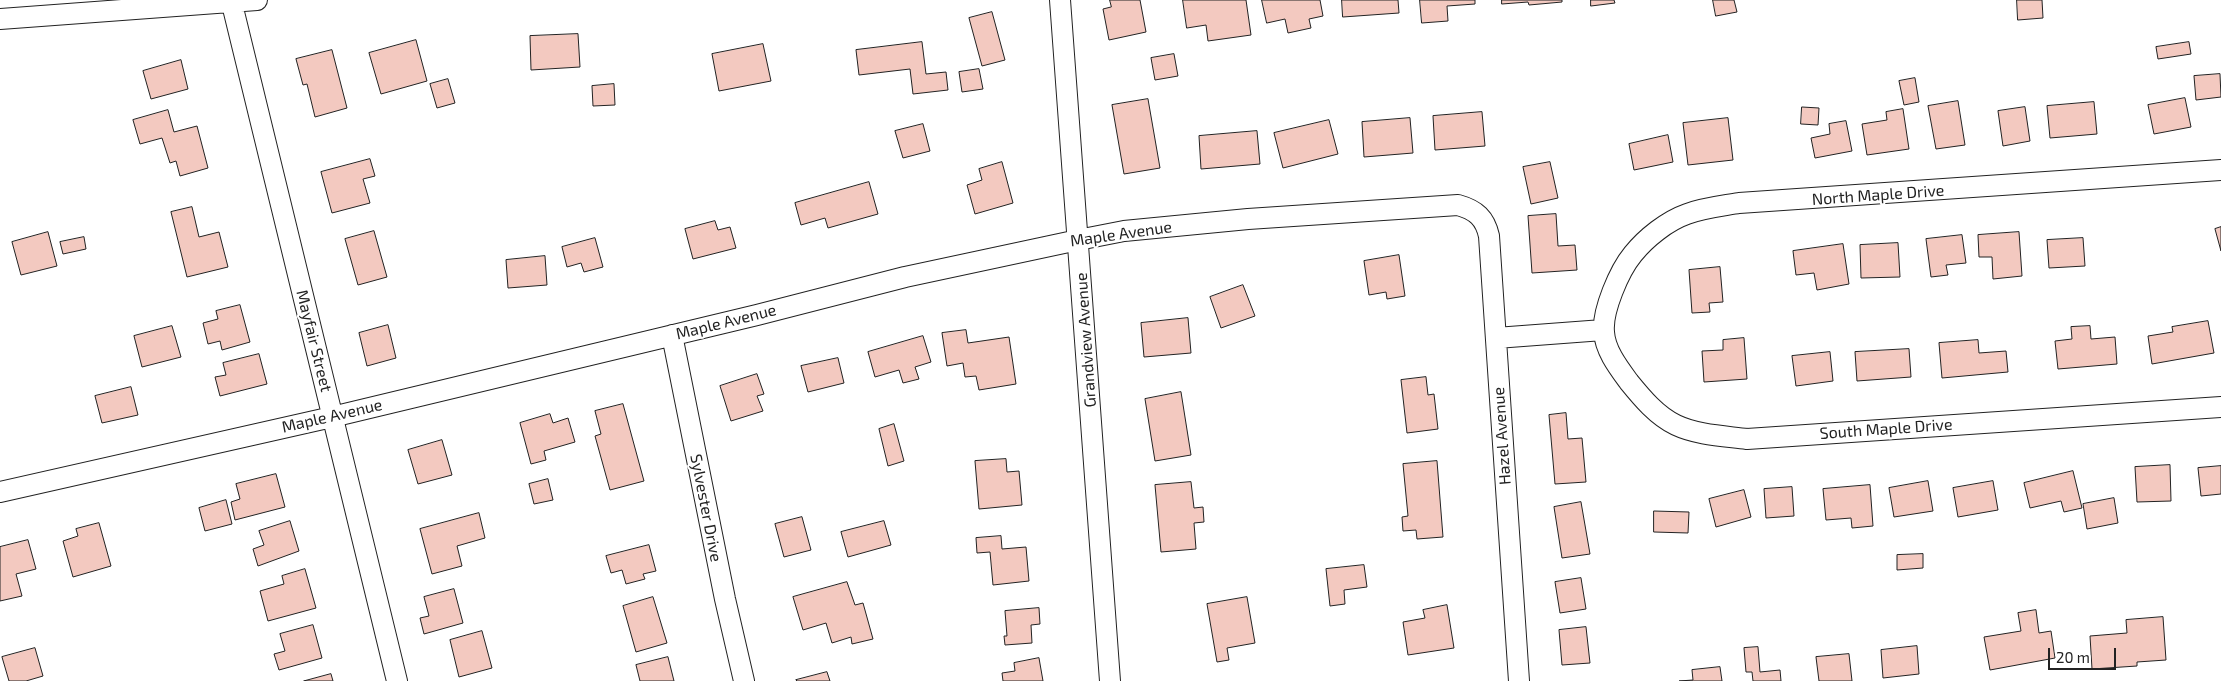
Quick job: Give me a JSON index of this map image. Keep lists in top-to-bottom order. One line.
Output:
{"streets":{"street":["North Maple Drive","Maple Avenue","Grandview Avenue","Mayfair Street","South Maple Drive","Hazel Avenue","Sylvester Drive"]},"crossings":[["North Maple Drive","South Maple Drive"],["Maple Avenue","Grandview Avenue"],["Maple Avenue","Mayfair Street"],["Maple Avenue","Hazel Avenue"],["Maple Avenue","Sylvester Drive"]],"scale_bar":"20 m"}
